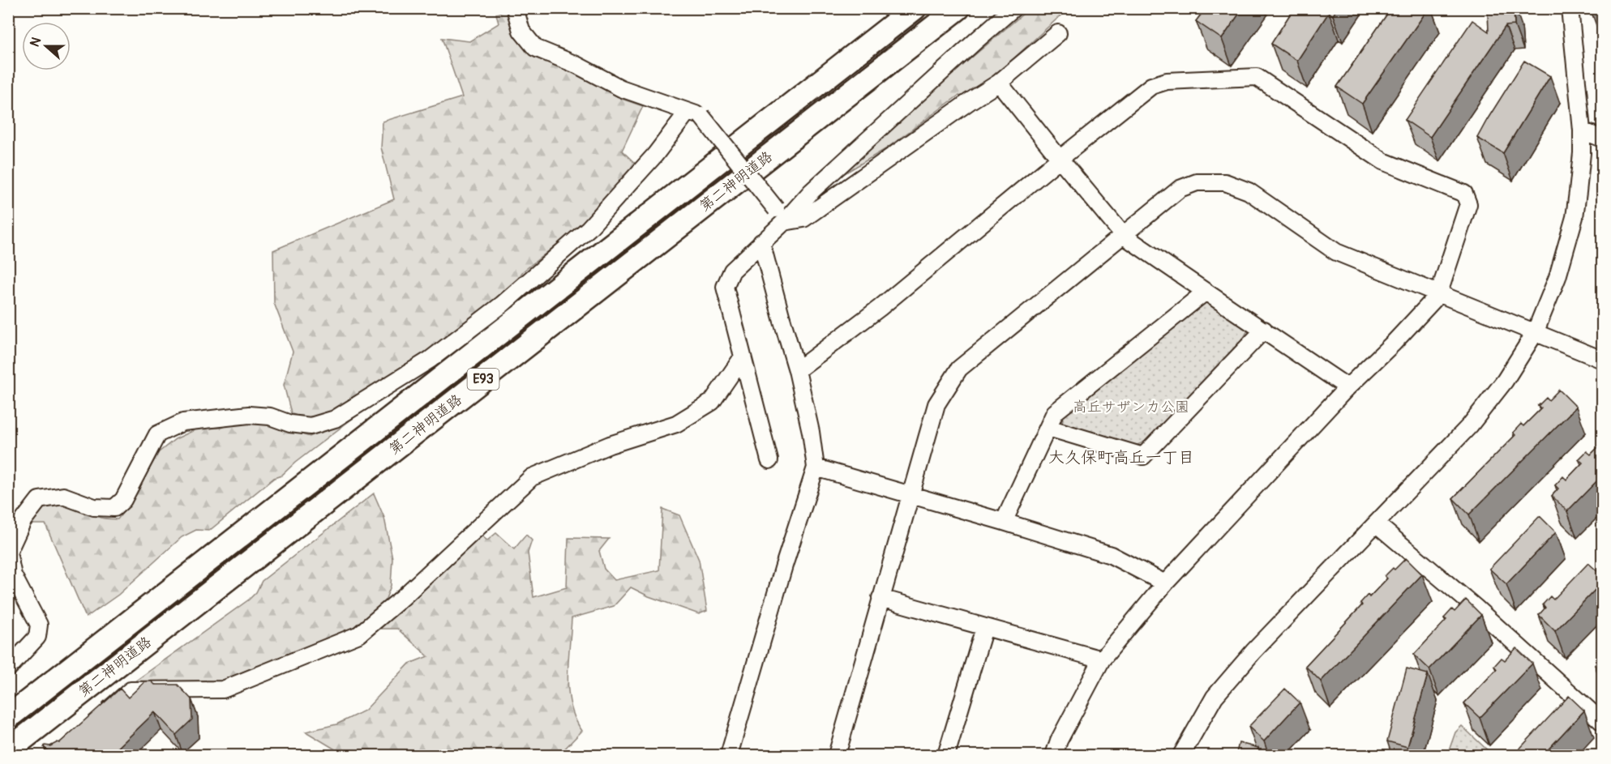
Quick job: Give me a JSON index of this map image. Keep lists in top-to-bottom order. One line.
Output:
{"streets":{"highway":["第二神明道路","E93"]},"districts":["大久保町高丘一丁目"],"parks":["高丘サザンカ公園"],"north":"left"}
